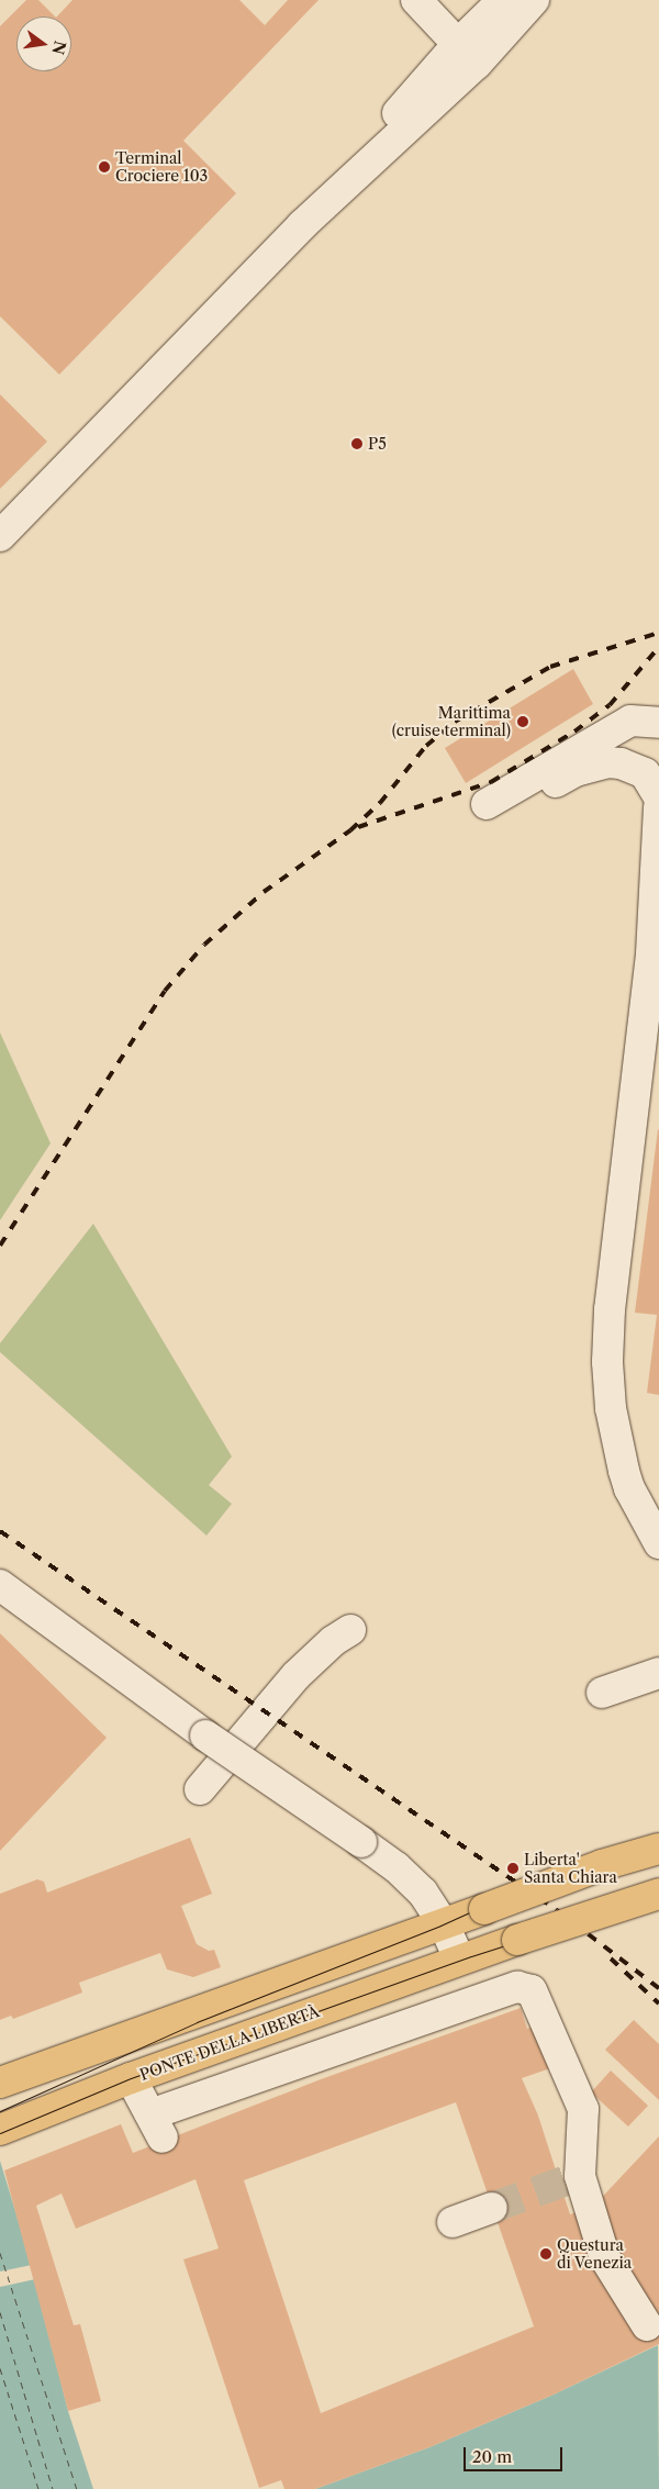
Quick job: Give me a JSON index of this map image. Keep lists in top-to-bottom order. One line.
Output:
{"streets":{"main road":["PONTE DELLA LIBERTÀ"]},"places":["Terminal Crociere 103","P5","Marittima (cruise terminal)","Liberta' Santa Chiara","Questura di Venezia"],"scale_bar":"20 m","north":"right"}
